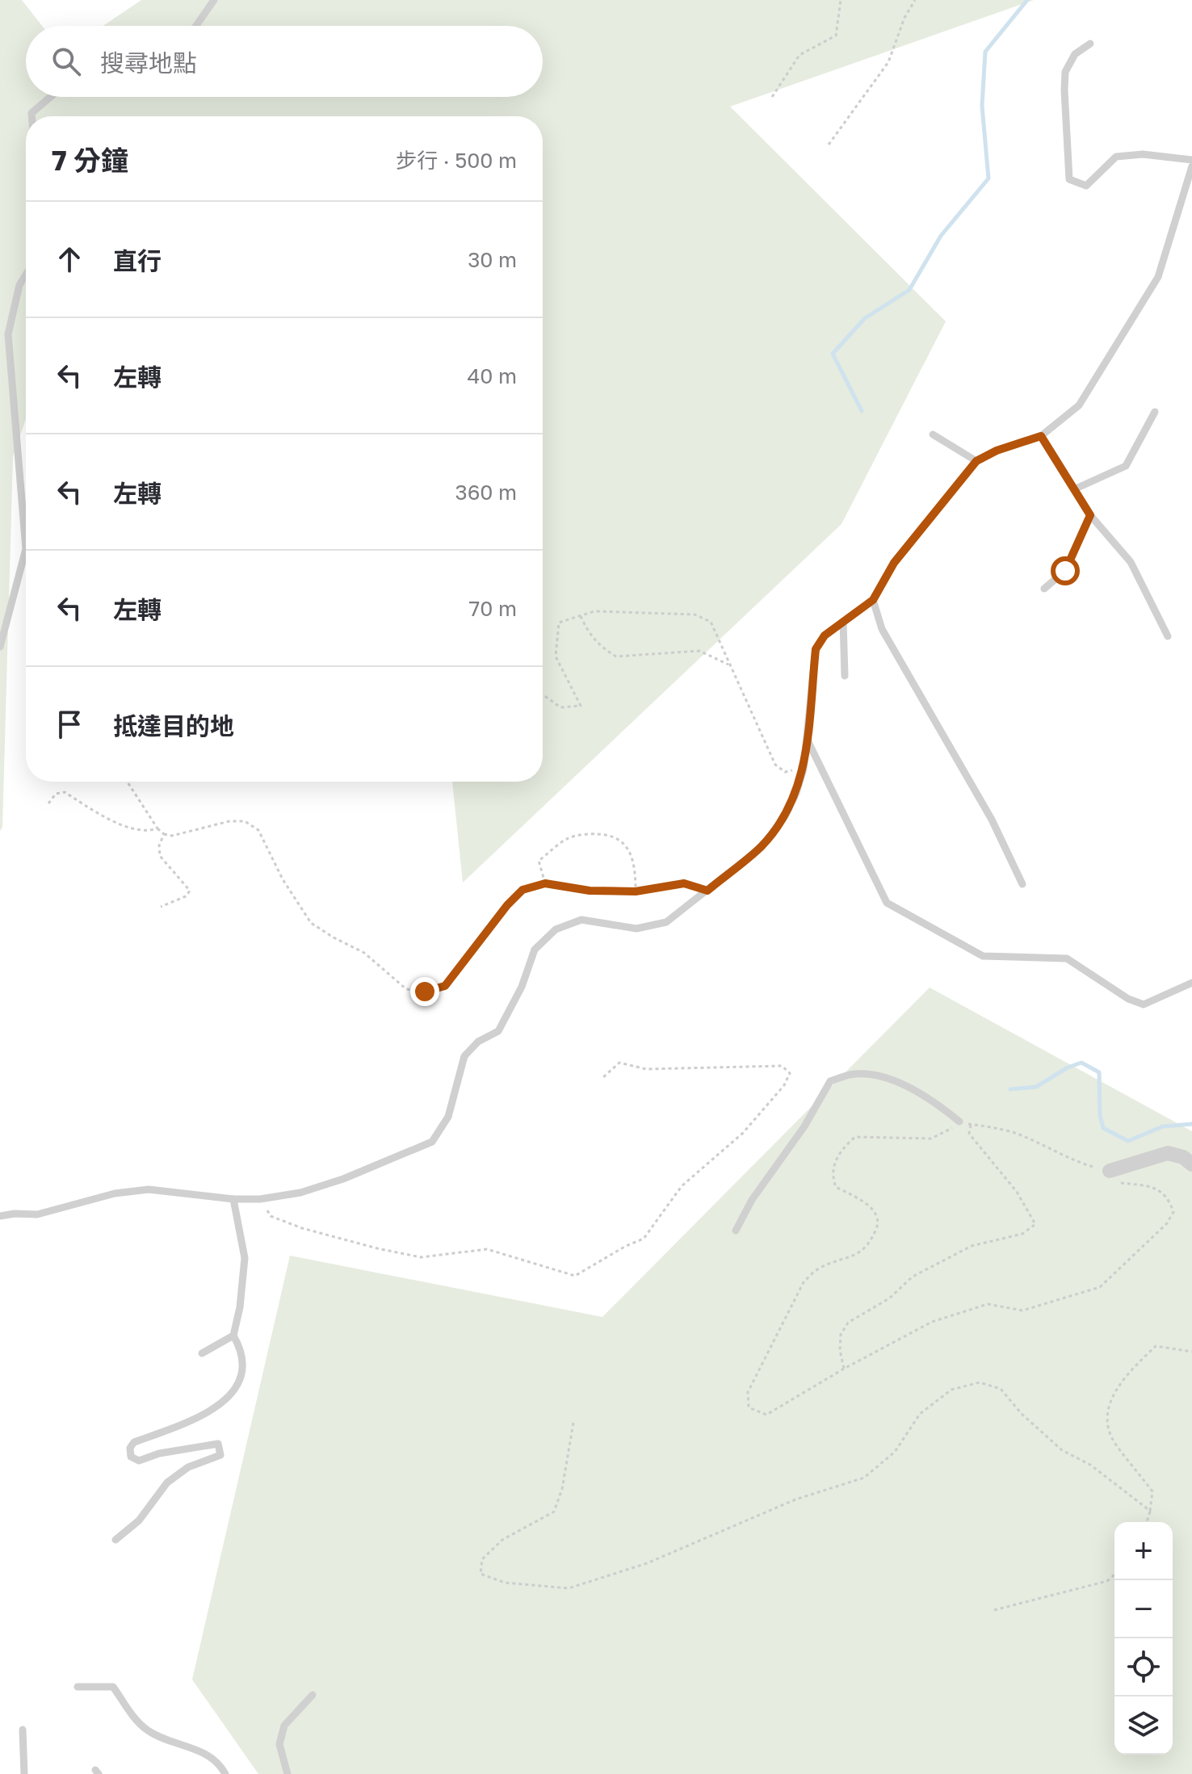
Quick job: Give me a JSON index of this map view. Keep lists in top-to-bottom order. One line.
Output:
{"page":{"search":"搜尋地點","heading":["7 分鐘","步行 · 500 m"],"list":[["直行","30 m"],["左轉","40 m"],["左轉","360 m"],["左轉","70 m"],"抵達目的地"],"map_buttons":["+","−"]}}
